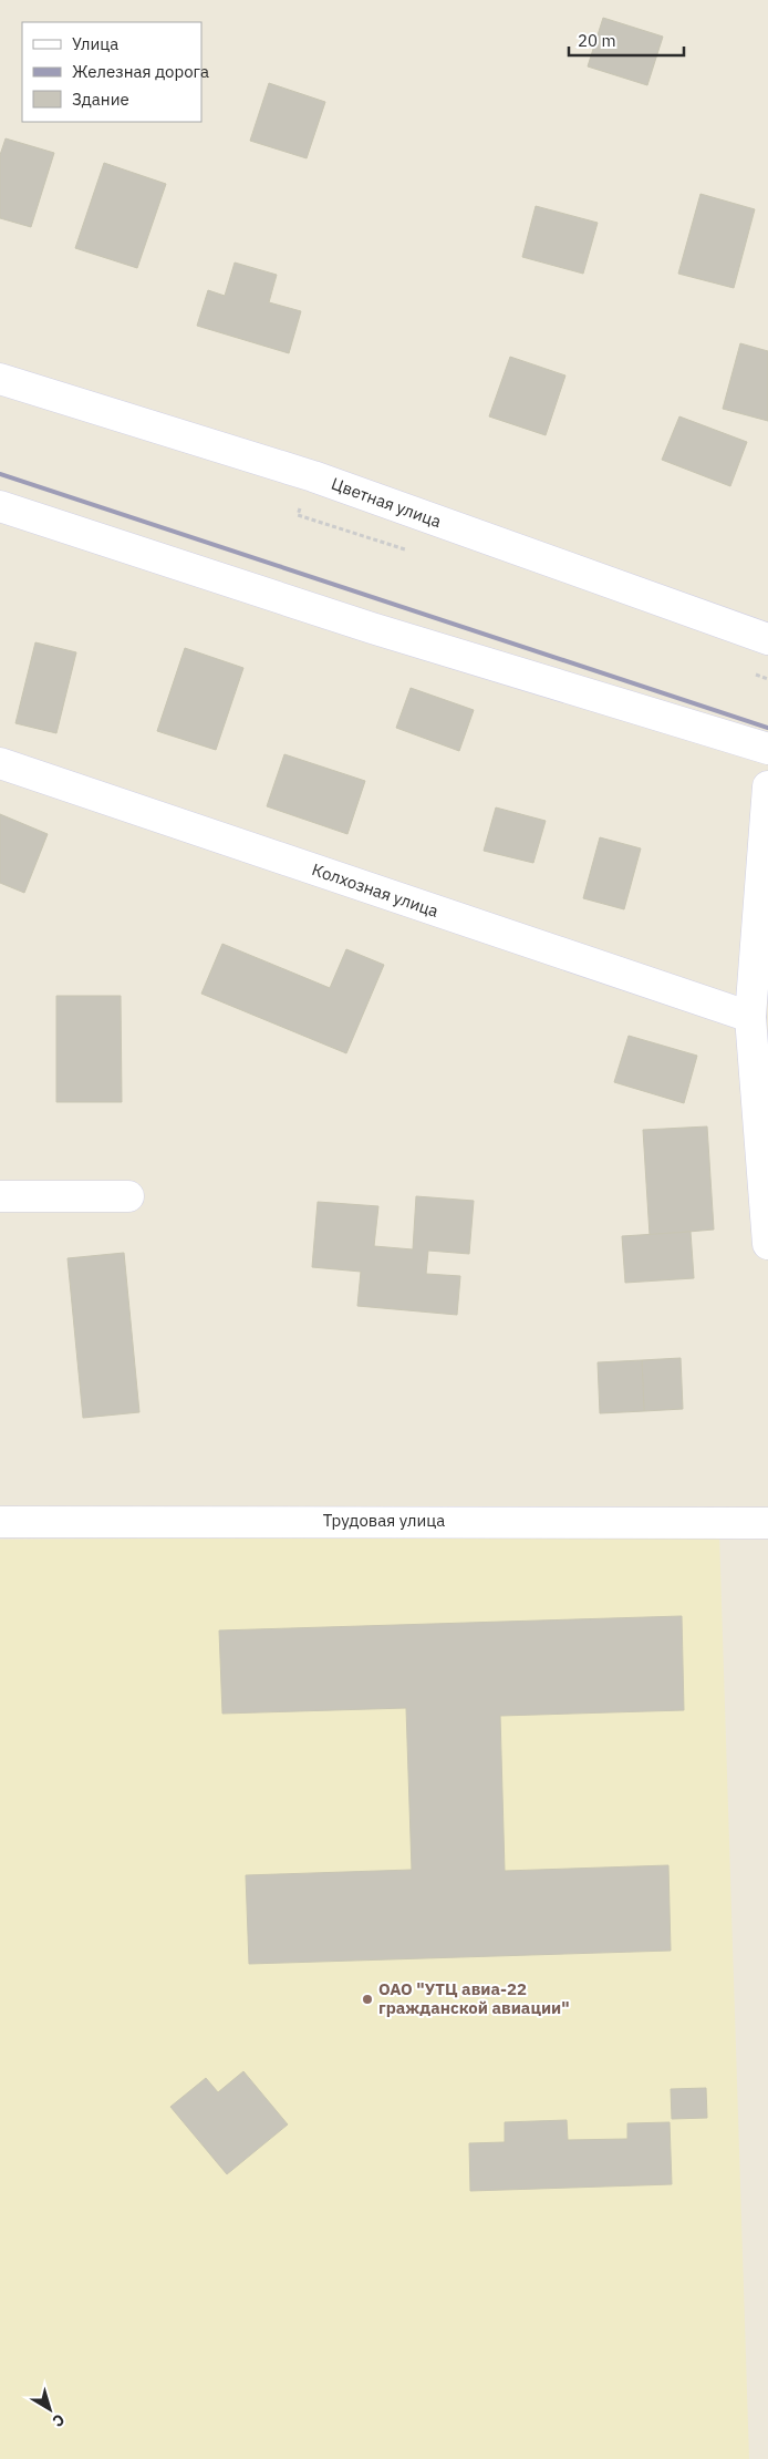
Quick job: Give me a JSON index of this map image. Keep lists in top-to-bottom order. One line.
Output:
{"streets":{"street":["Цветная улица","Колхозная улица","Трудовая улица"]},"places":["ОАО \"УТЦ авиа-22 гражданской авиации\""],"legend":["Улица","Железная дорога","Здание"],"scale_bar":"20 m","north":"bottom right"}
